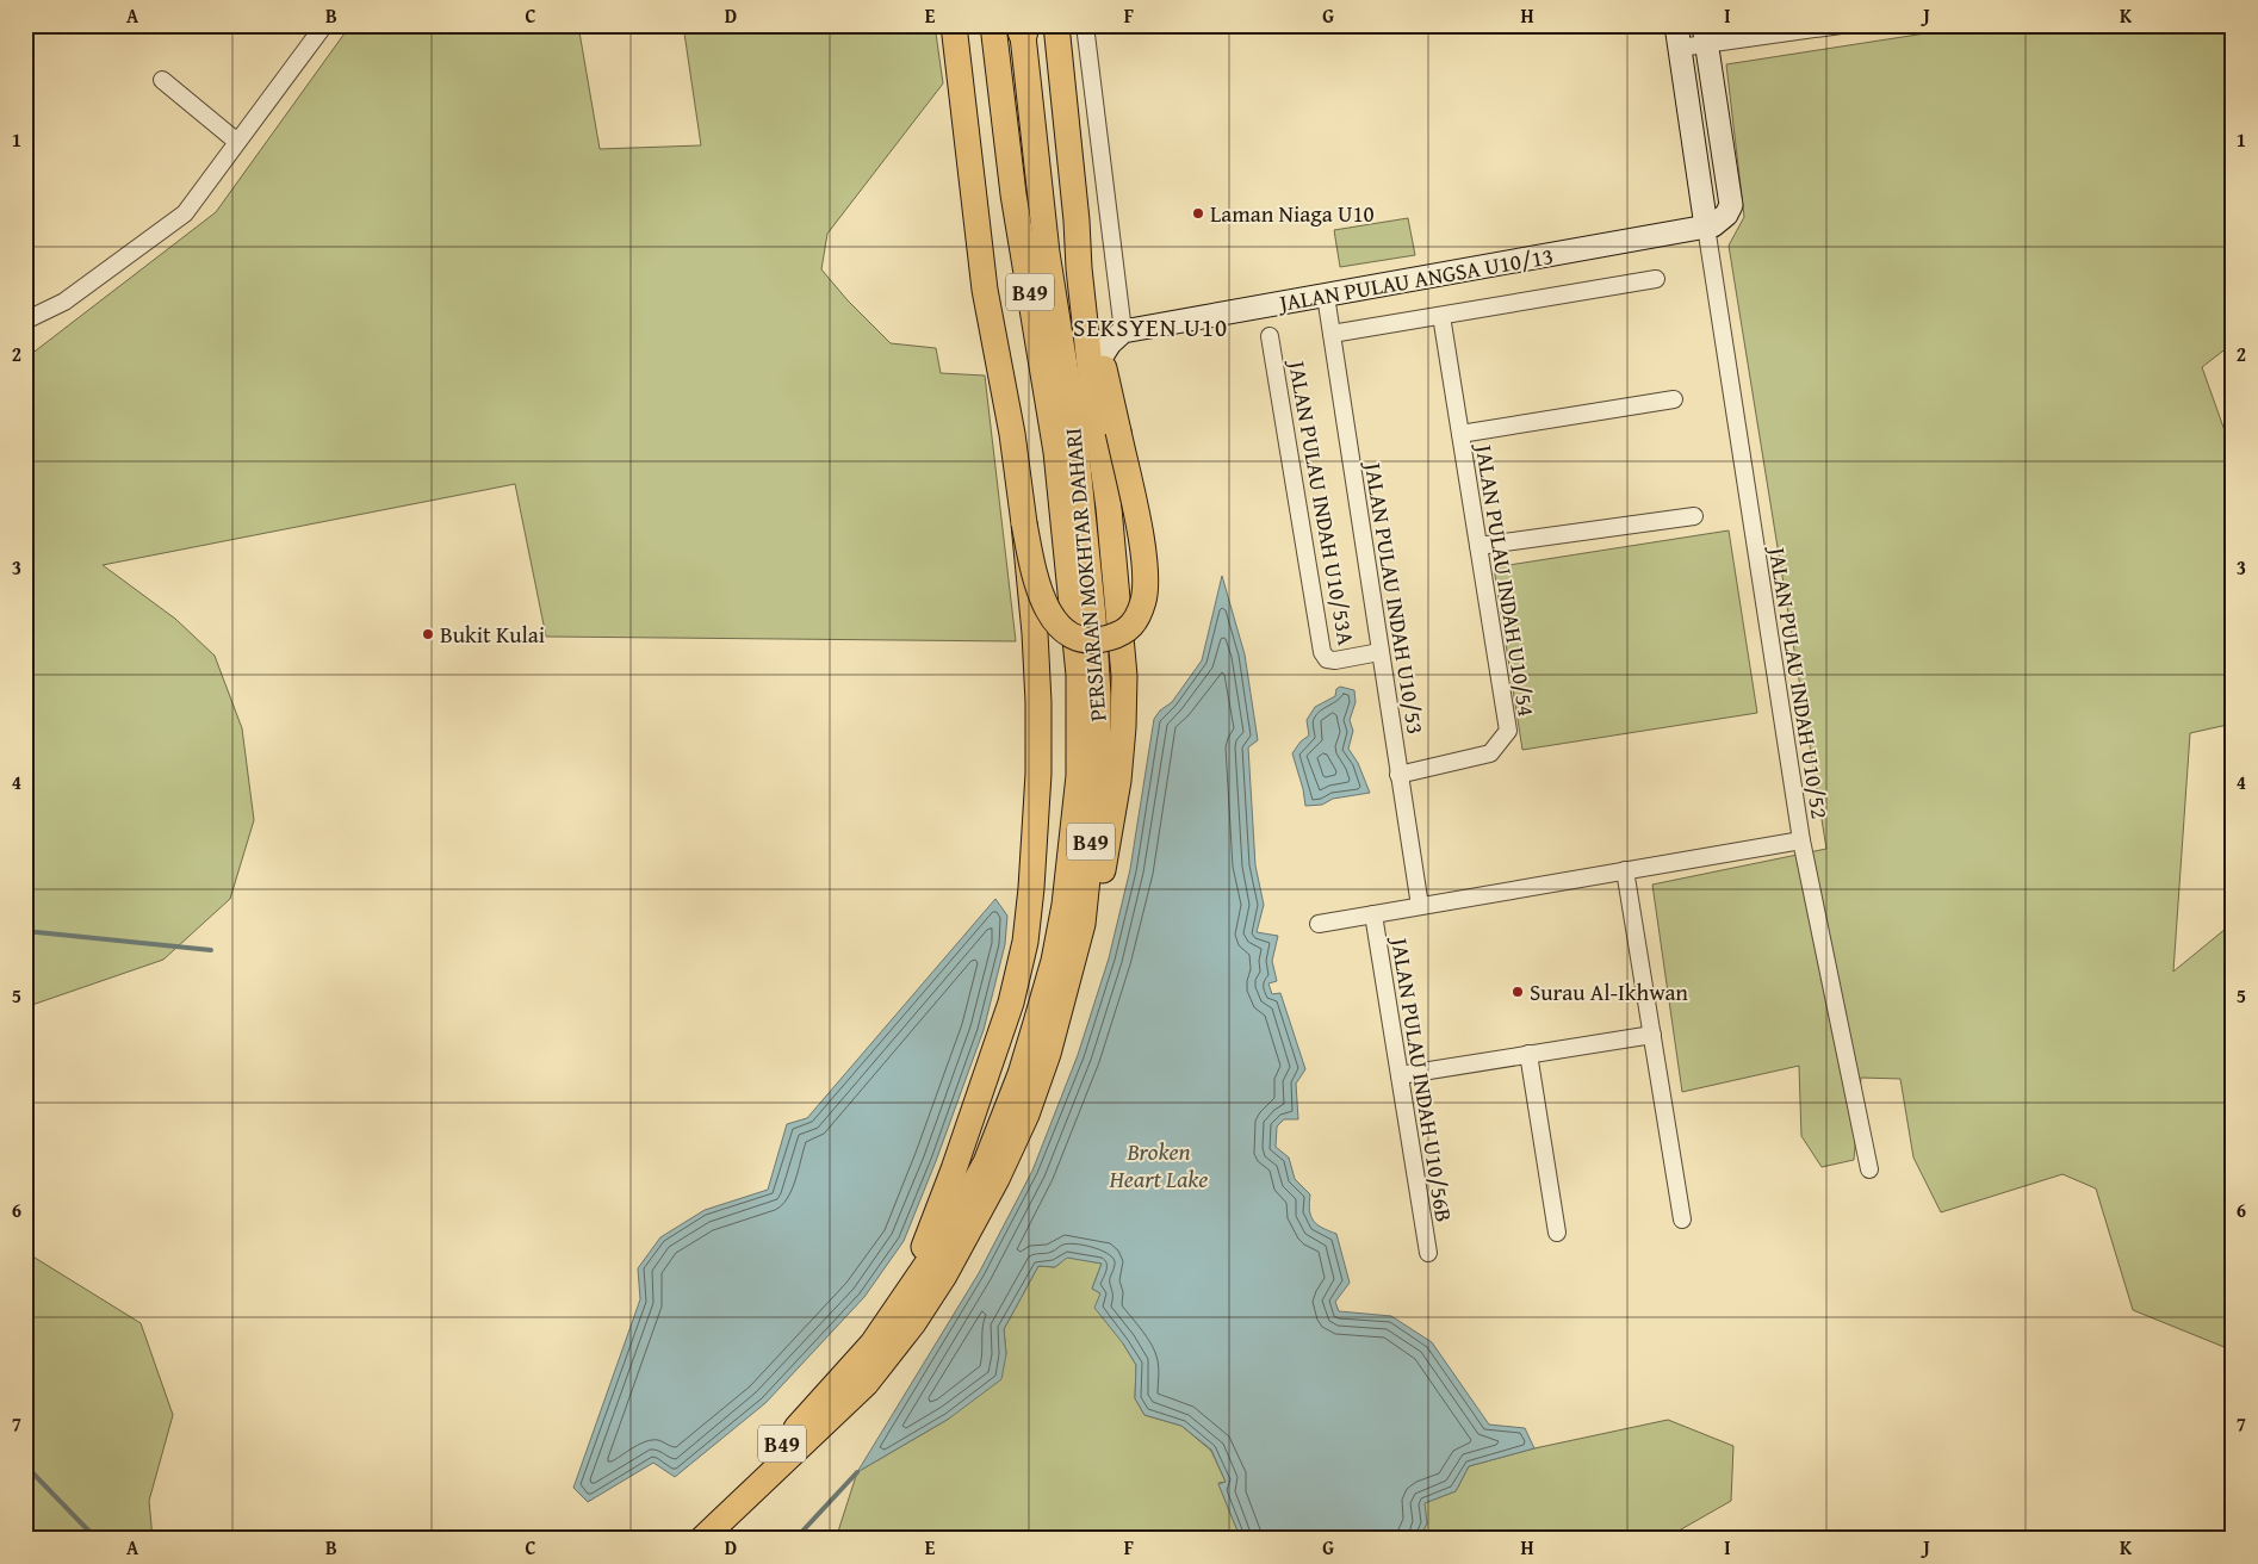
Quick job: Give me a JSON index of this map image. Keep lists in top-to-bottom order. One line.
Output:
{"streets":{"main road":["B49","PERSIARAN MOKHTAR DAHARI"],"street":["JALAN PULAU ANGSA U10/13","JALAN PULAU INDAH U10/53A","JALAN PULAU INDAH U10/54","JALAN PULAU INDAH U10/53","JALAN PULAU INDAH U10/52","JALAN PULAU INDAH U10/56B"]},"crossings":[["JALAN PULAU ANGSA U10/13","JALAN PULAU INDAH U10/53"],["JALAN PULAU ANGSA U10/13","JALAN PULAU INDAH U10/52"],["B49","PERSIARAN MOKHTAR DAHARI"],["JALAN PULAU INDAH U10/53A","JALAN PULAU INDAH U10/53"],["JALAN PULAU INDAH U10/54","JALAN PULAU INDAH U10/53"],["JALAN PULAU INDAH U10/53","JALAN PULAU INDAH U10/52"],["JALAN PULAU INDAH U10/52","JALAN PULAU INDAH U10/56B"]],"districts":["SEKSYEN U10"],"water":["Broken Heart Lake"],"places":["Laman Niaga U10","Bukit Kulai","Surau Al-Ikhwan"],"grid":{"columns":["A","B","C","D","E","F","G","H","I","J","K"],"rows":["1","2","3","4","5","6","7"]}}
